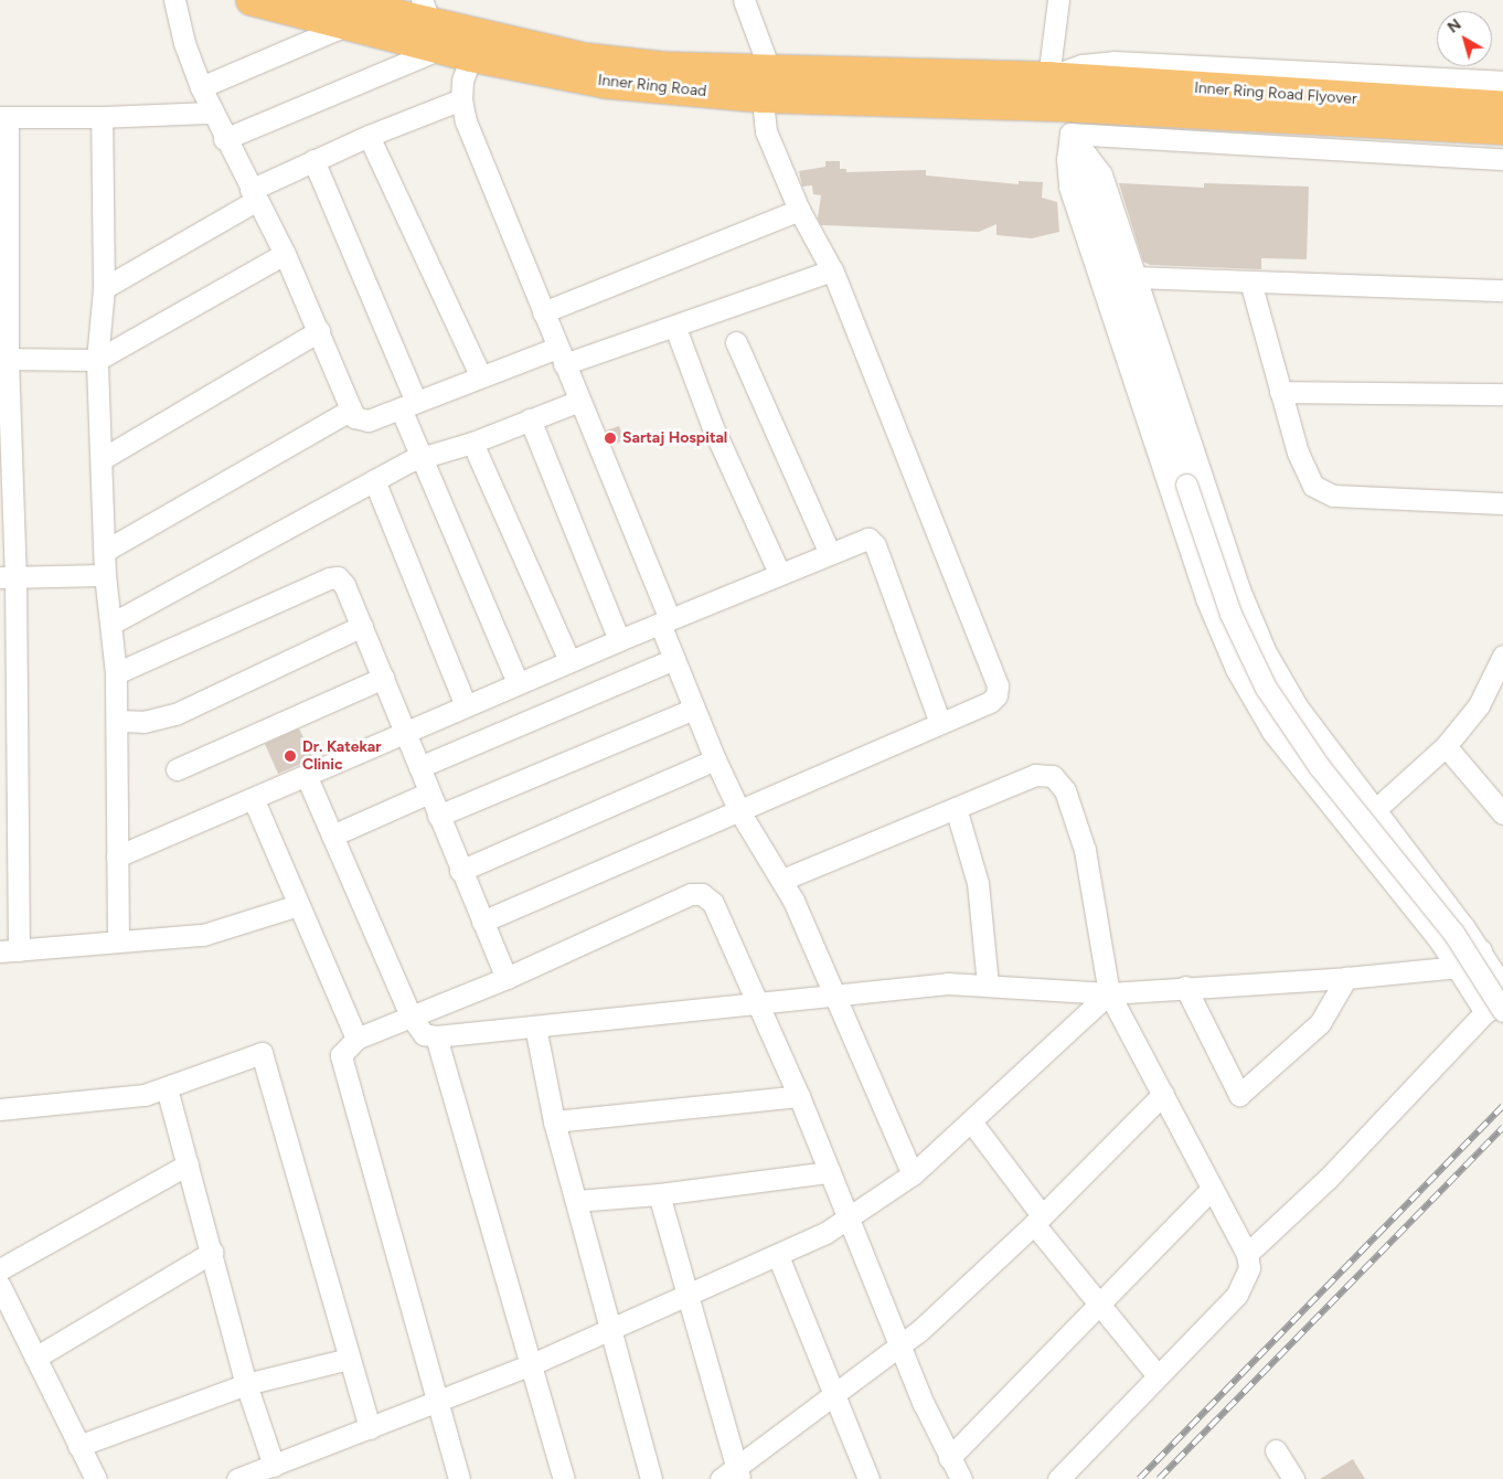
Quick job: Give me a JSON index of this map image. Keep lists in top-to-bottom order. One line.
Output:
{"streets":{"highway":["Inner Ring Road","Inner Ring Road Flyover"]},"crossings":[["Inner Ring Road","Inner Ring Road Flyover"]],"places":["Sartaj Hospital","Dr. Katekar Clinic"],"north":"top left"}
